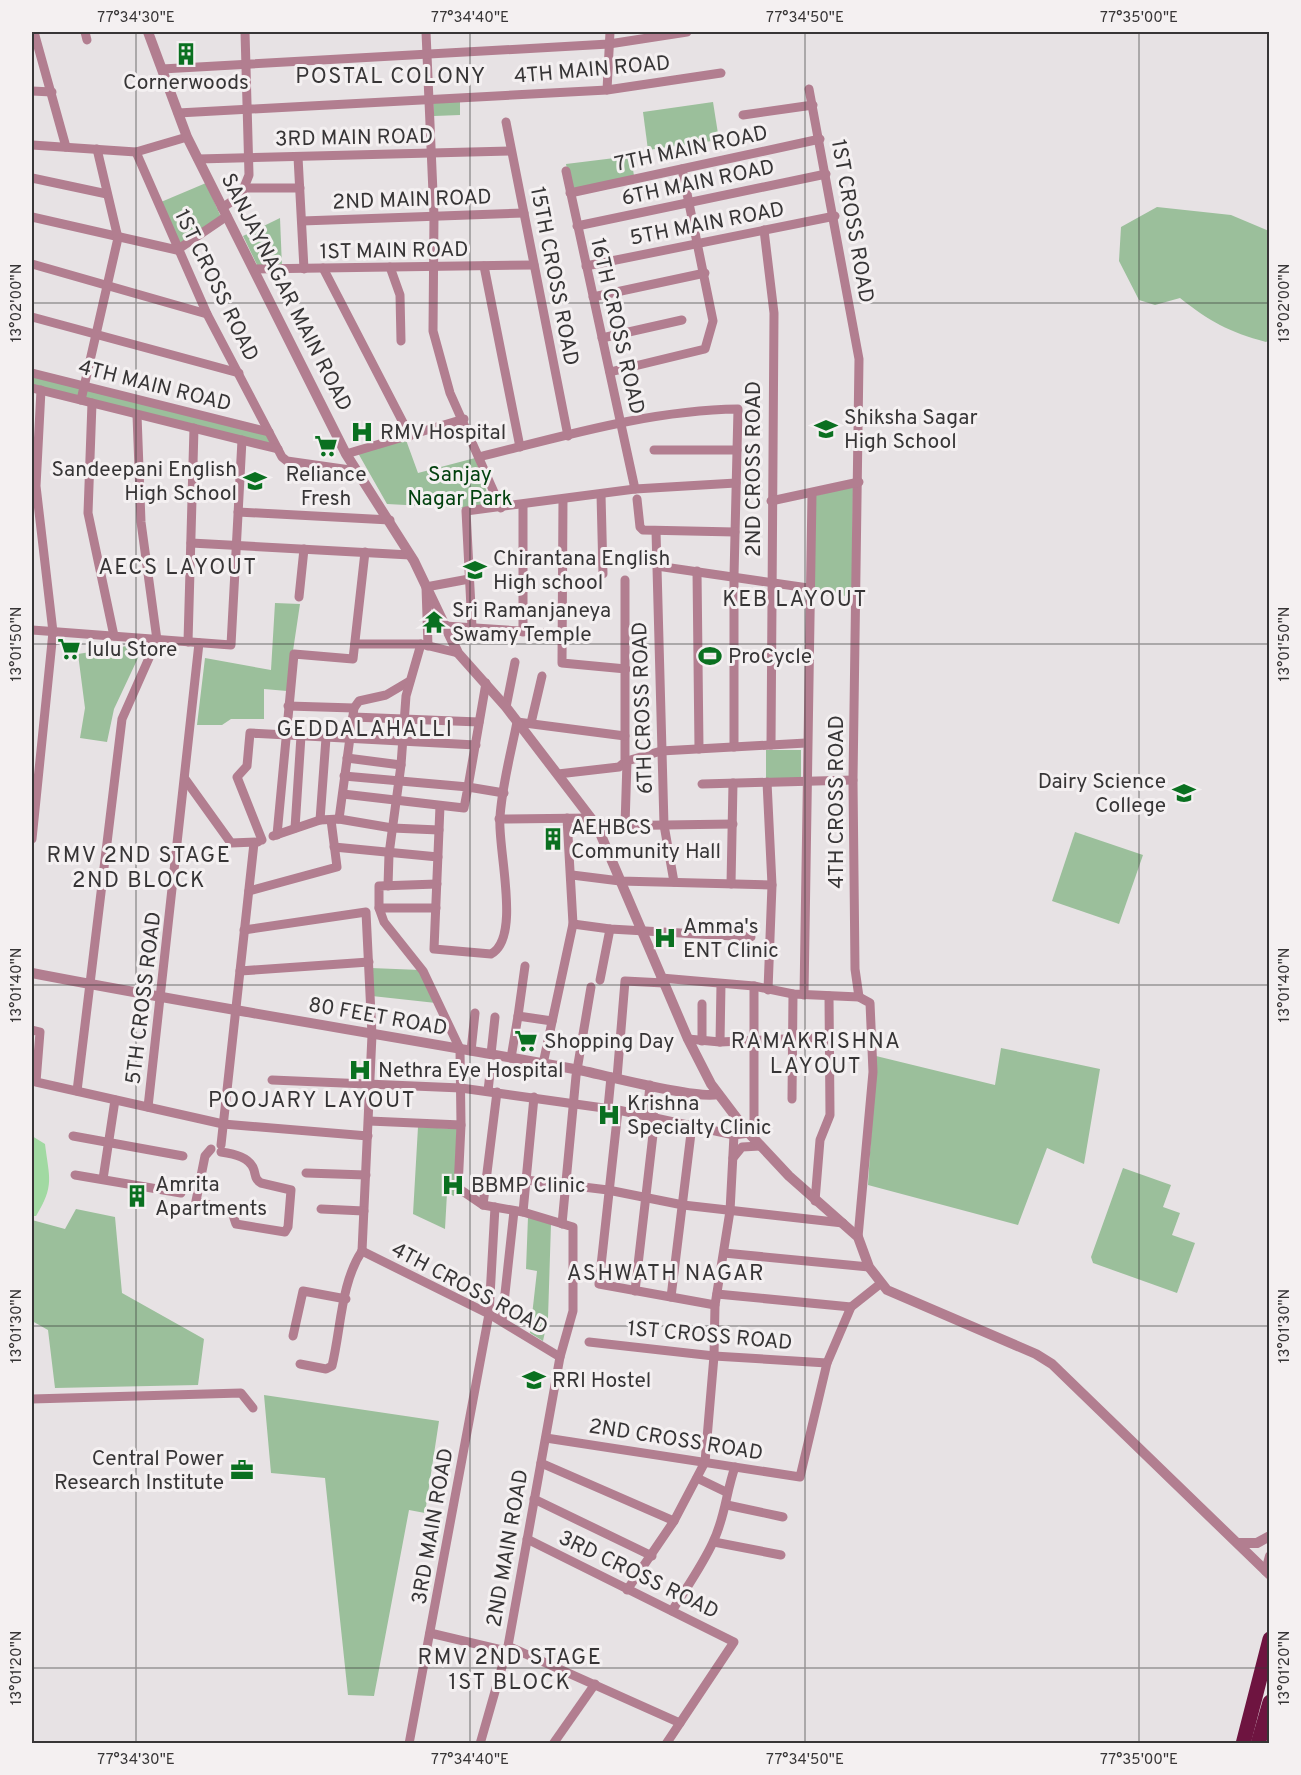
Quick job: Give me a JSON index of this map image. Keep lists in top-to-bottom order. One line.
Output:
{"streets":{"street":["4TH MAIN ROAD","3RD MAIN ROAD","7TH MAIN ROAD","6TH MAIN ROAD","2ND MAIN ROAD","1ST CROSS ROAD","5TH MAIN ROAD","1ST MAIN ROAD","15TH CROSS ROAD","SANJAYNAGAR MAIN ROAD","16TH CROSS ROAD","2ND CROSS ROAD","6TH CROSS ROAD","4TH CROSS ROAD","5TH CROSS ROAD","80 FEET ROAD","3RD CROSS ROAD"]},"crossings":[["4TH MAIN ROAD","1ST CROSS ROAD"],["4TH MAIN ROAD","SANJAYNAGAR MAIN ROAD"],["3RD MAIN ROAD","15TH CROSS ROAD"],["3RD MAIN ROAD","SANJAYNAGAR MAIN ROAD"],["3RD MAIN ROAD","4TH CROSS ROAD"],["7TH MAIN ROAD","1ST CROSS ROAD"],["7TH MAIN ROAD","16TH CROSS ROAD"],["6TH MAIN ROAD","1ST CROSS ROAD"],["6TH MAIN ROAD","16TH CROSS ROAD"],["2ND MAIN ROAD","15TH CROSS ROAD"],["2ND MAIN ROAD","2ND CROSS ROAD"],["2ND MAIN ROAD","4TH CROSS ROAD"],["2ND MAIN ROAD","3RD CROSS ROAD"],["1ST CROSS ROAD","5TH MAIN ROAD"],["1ST CROSS ROAD","SANJAYNAGAR MAIN ROAD"],["1ST CROSS ROAD","2ND CROSS ROAD"],["1ST CROSS ROAD","4TH CROSS ROAD"],["5TH MAIN ROAD","16TH CROSS ROAD"],["5TH MAIN ROAD","2ND CROSS ROAD"],["1ST MAIN ROAD","15TH CROSS ROAD"],["1ST MAIN ROAD","SANJAYNAGAR MAIN ROAD"],["SANJAYNAGAR MAIN ROAD","4TH CROSS ROAD"],["SANJAYNAGAR MAIN ROAD","80 FEET ROAD"],["16TH CROSS ROAD","6TH CROSS ROAD"],["5TH CROSS ROAD","80 FEET ROAD"]],"districts":["POSTAL COLONY","AECS LAYOUT","KEB LAYOUT","GEDDALAHALLI","RMV 2ND STAGE 2ND BLOCK","RAMAKRISHNA LAYOUT","POOJARY LAYOUT","ASHWATH NAGAR","RMV 2ND STAGE 1ST BLOCK"],"parks":["Sanjay Nagar Park"],"places":{"building":["Cornerwoods","AEHBCS Community Hall","Amrita Apartments"],"school or university":["Shiksha Sagar High School","Sandeepani English High School","Chirantana English High school","Dairy Science College","RRI Hostel"],"hospital":["RMV Hospital","Amma's ENT Clinic","Nethra Eye Hospital","Krishna Specialty Clinic","BBMP Clinic"],"supermarket":["Reliance Fresh","lulu Store","Shopping Day"],"temple":["Sri Ramanjaneya Swamy Temple"],"sports":["ProCycle"],"office":["Central Power Research Institute"]},"coordinates":["77°34'30\"E","77°34'40\"E","77°34'50\"E","77°35'00\"E","13°02'00\"N","13°01'50\"N","13°01'40\"N","13°01'30\"N","13°01'20\"N"]}
